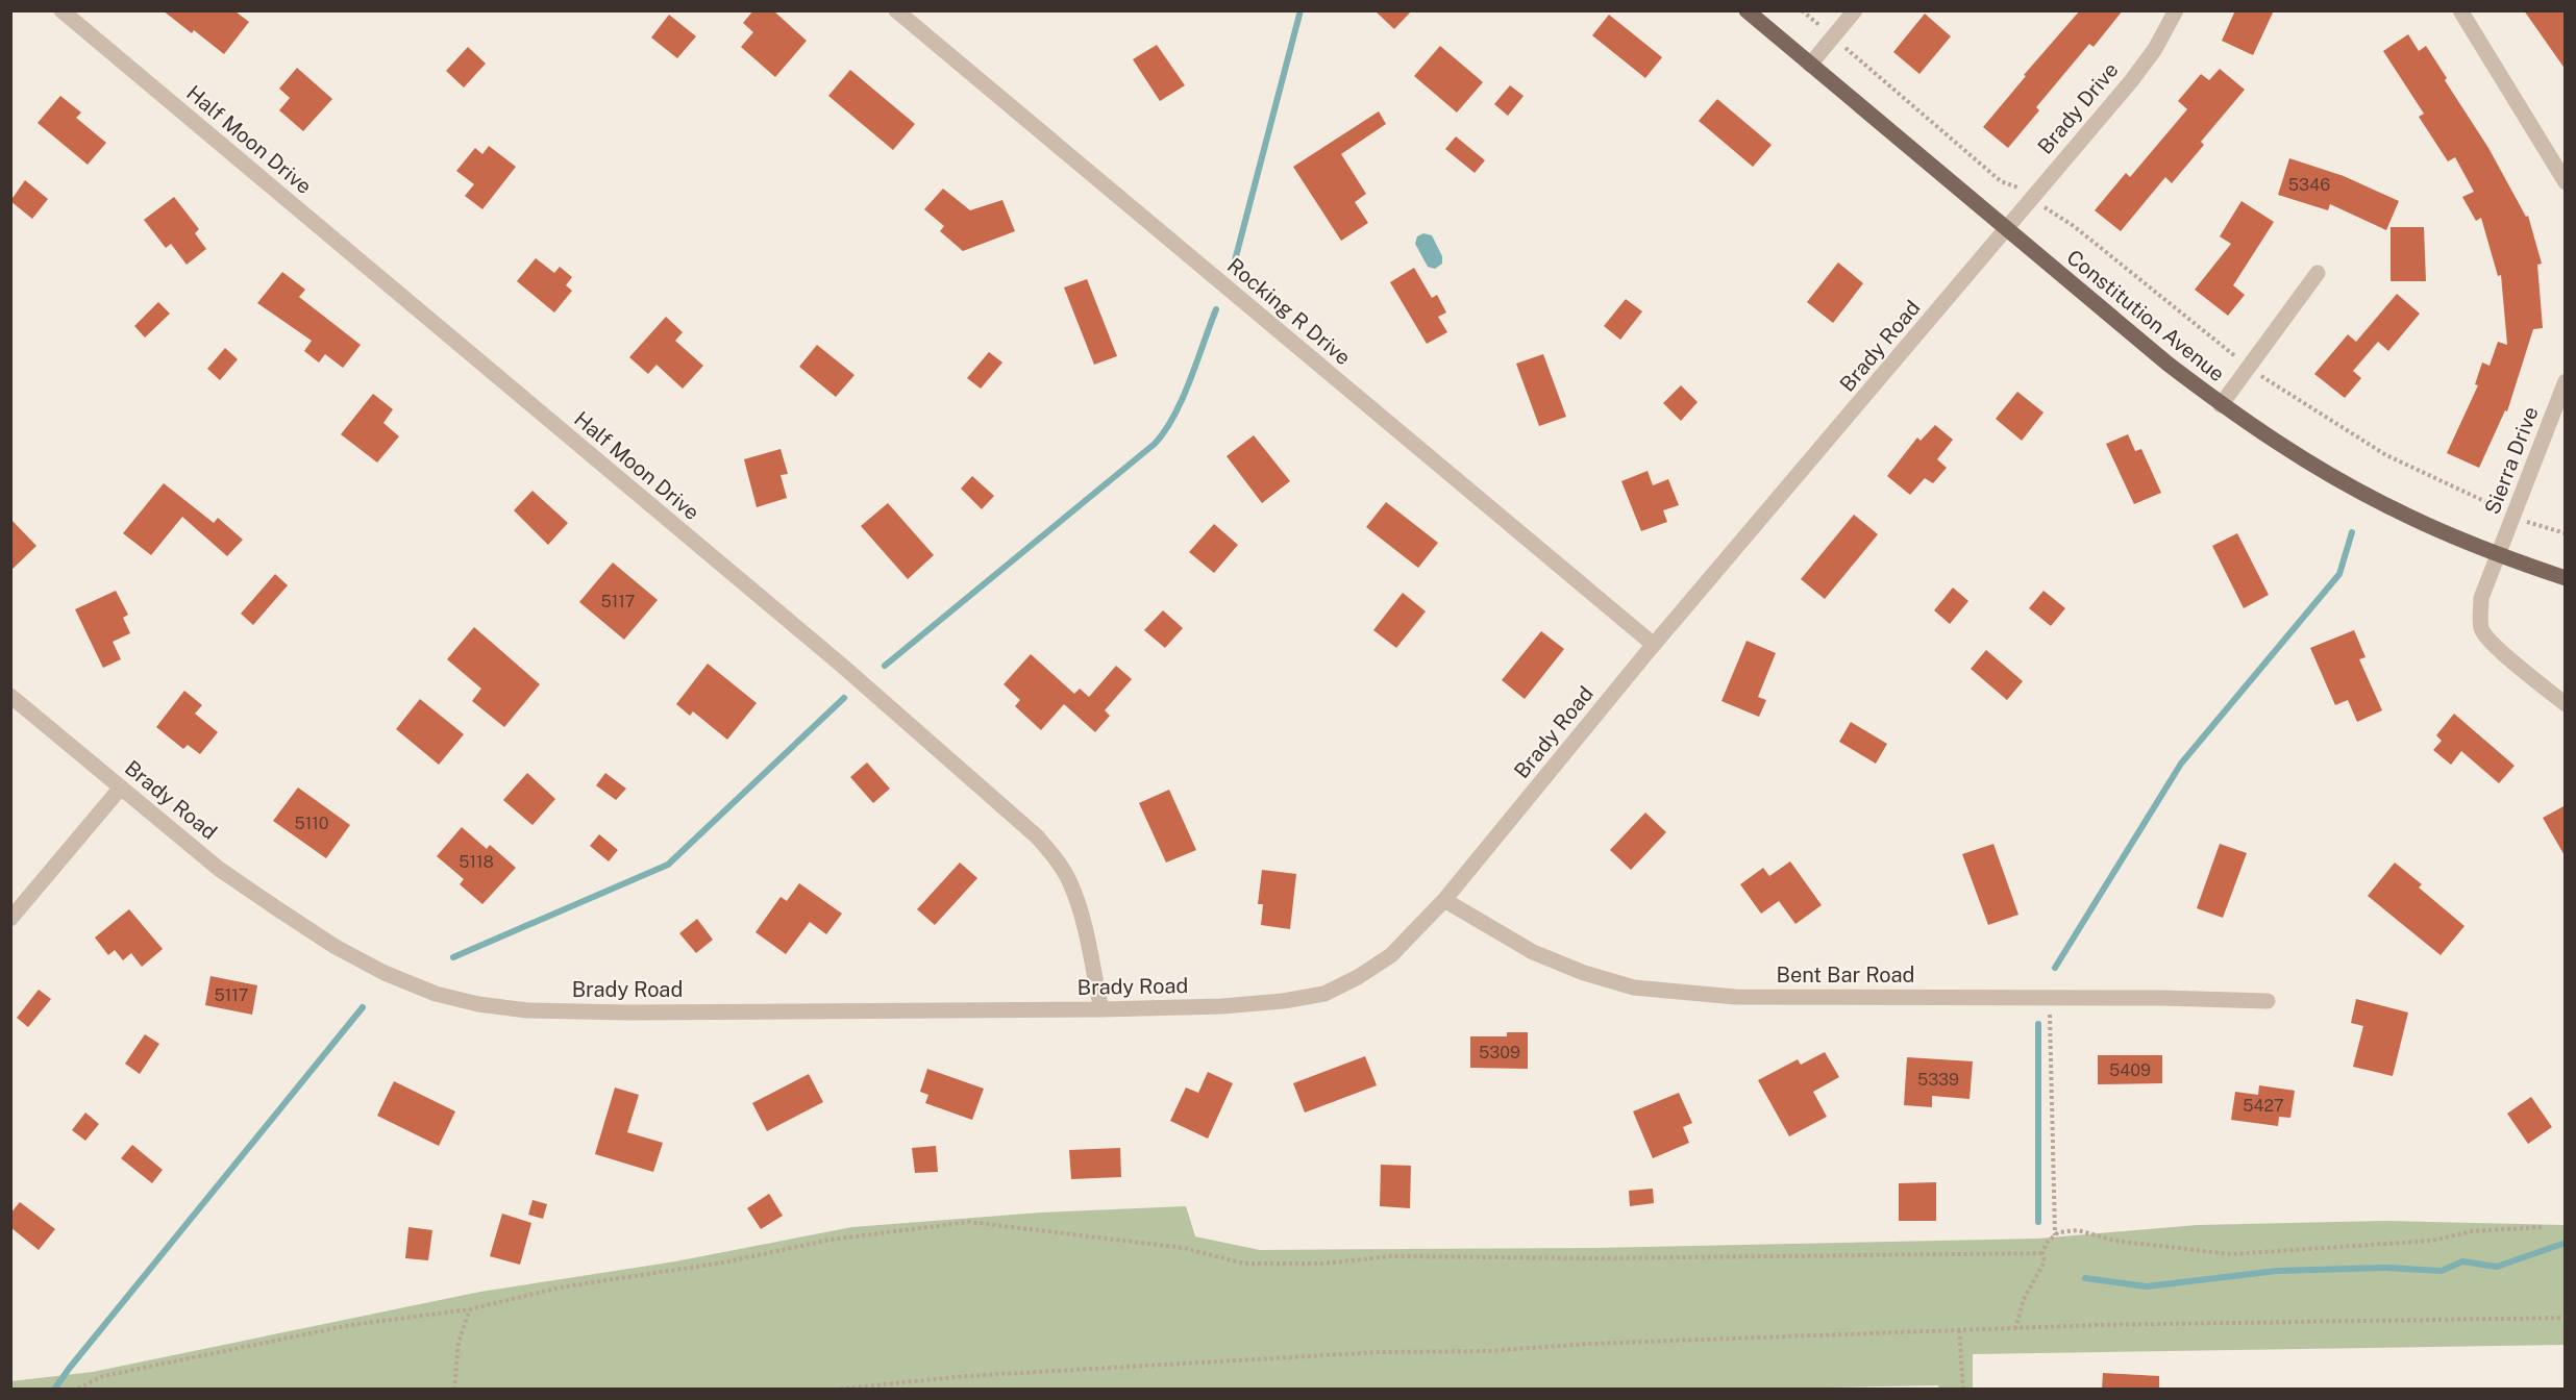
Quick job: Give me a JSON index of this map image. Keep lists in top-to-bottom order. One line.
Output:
{"streets":{"main road":["Constitution Avenue"],"street":["Brady Drive","Half Moon Drive","Rocking R Drive","Brady Road","Sierra Drive","Bent Bar Road"]},"crossings":[["Brady Drive","Constitution Avenue"],["Brady Drive","Brady Road"],["Half Moon Drive","Brady Road"],["Rocking R Drive","Brady Road"],["Constitution Avenue","Brady Road"],["Constitution Avenue","Sierra Drive"],["Brady Road","Bent Bar Road"]],"house_numbers":["5346","5117","5110","5118","5117","5309","5409","5339","5427"]}
